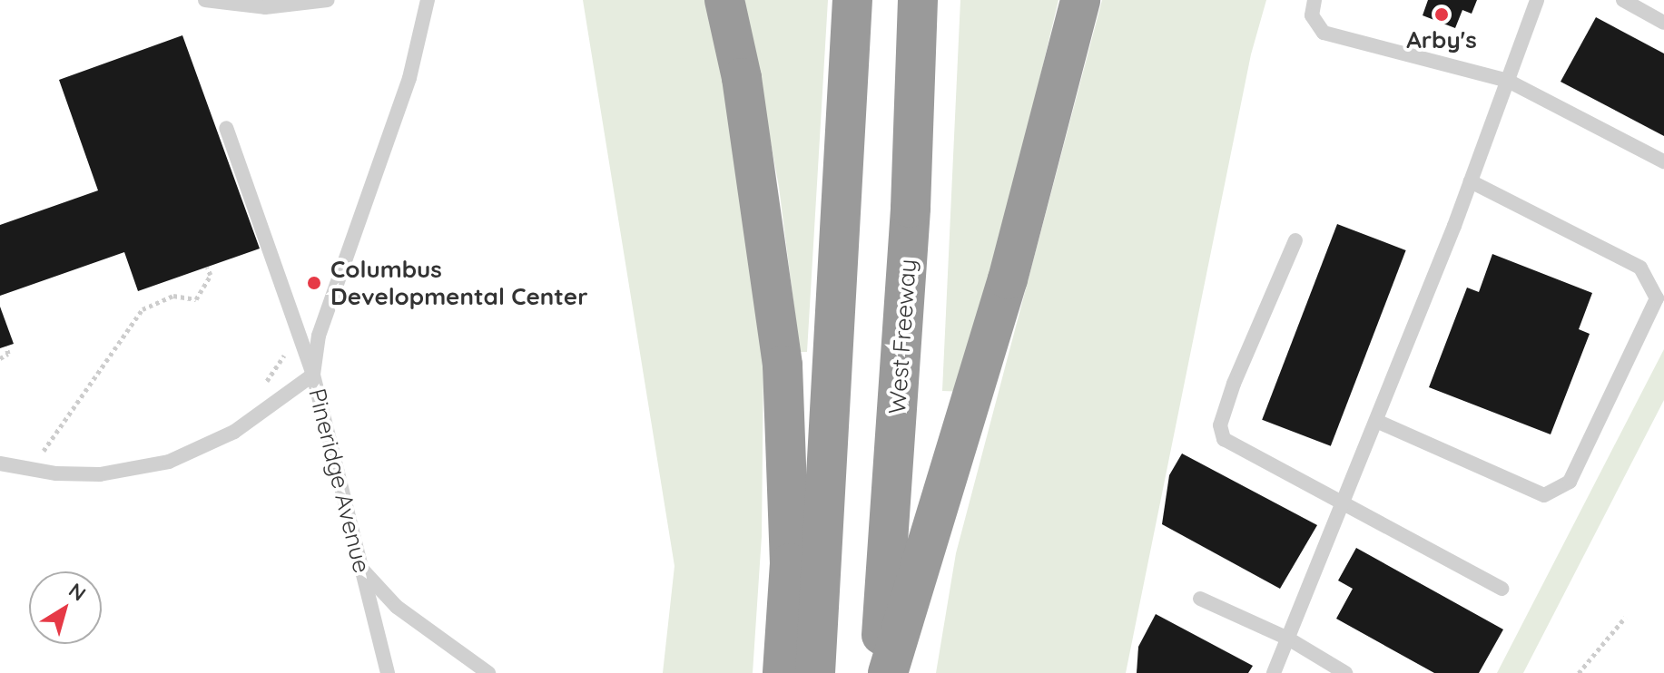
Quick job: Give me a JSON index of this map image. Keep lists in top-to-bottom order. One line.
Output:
{"streets":{"highway":["West Freeway"],"lane":["Pineridge Avenue"]},"places":["Arby's","Columbus Developmental Center"],"north":"top right"}
